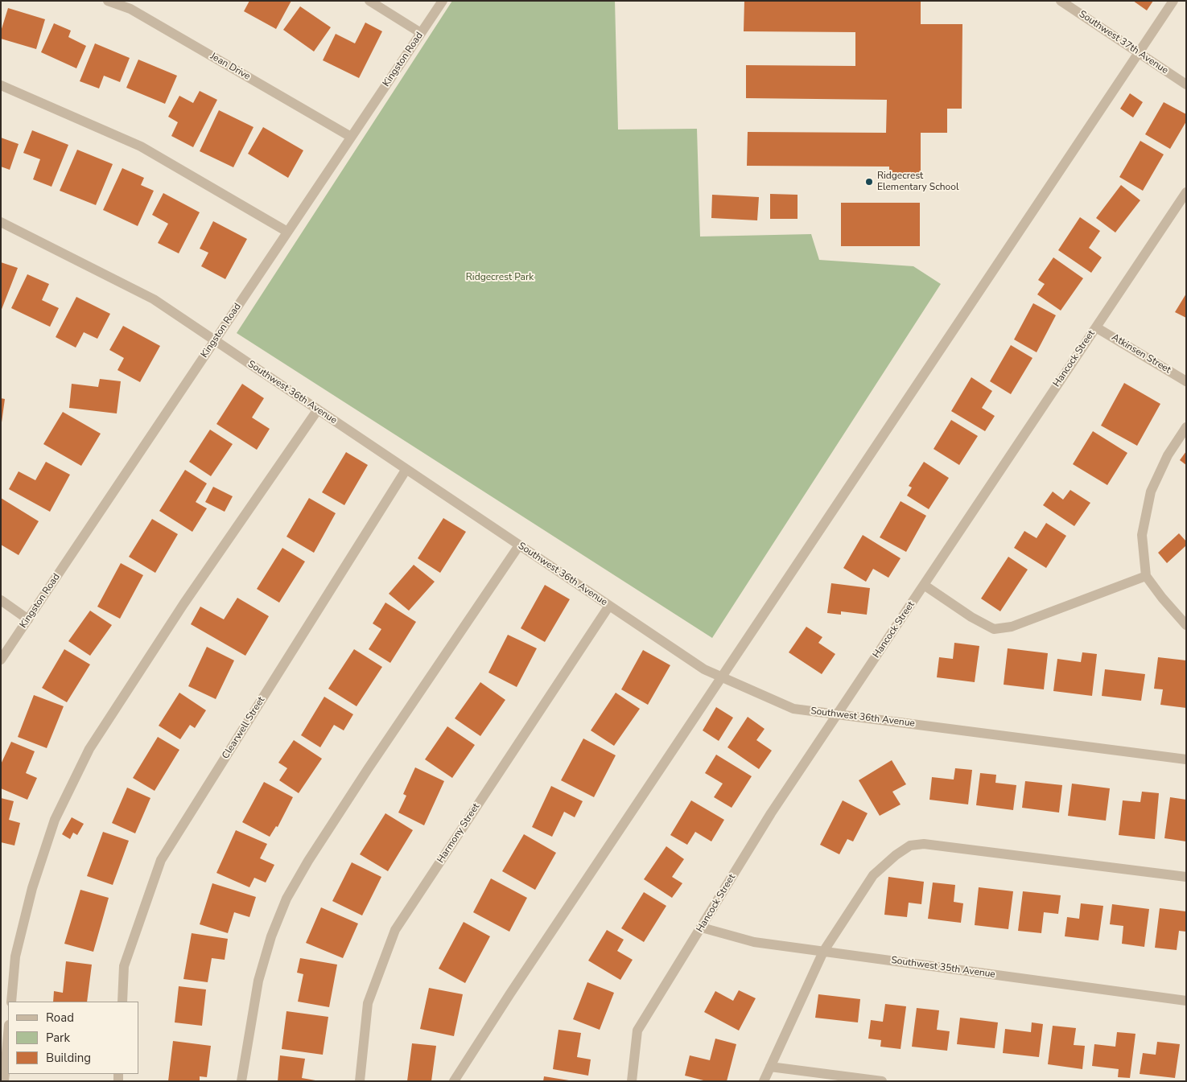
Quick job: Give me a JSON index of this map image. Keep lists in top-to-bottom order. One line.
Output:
{"streets":{"street":["Southwest 37th Avenue","Kingston Road","Jean Drive","Atkinsen Street","Hancock Street","Southwest 36th Avenue","Clearwell Street","Harmony Street","Southwest 35th Avenue"]},"crossings":[["Kingston Road","Jean Drive"],["Kingston Road","Southwest 36th Avenue"],["Atkinsen Street","Hancock Street"],["Hancock Street","Southwest 36th Avenue"],["Hancock Street","Southwest 35th Avenue"],["Southwest 36th Avenue","Clearwell Street"],["Southwest 36th Avenue","Harmony Street"]],"parks":["Ridgecrest Park"],"places":["Ridgecrest Elementary School"],"legend":["Road","Park","Building"]}
